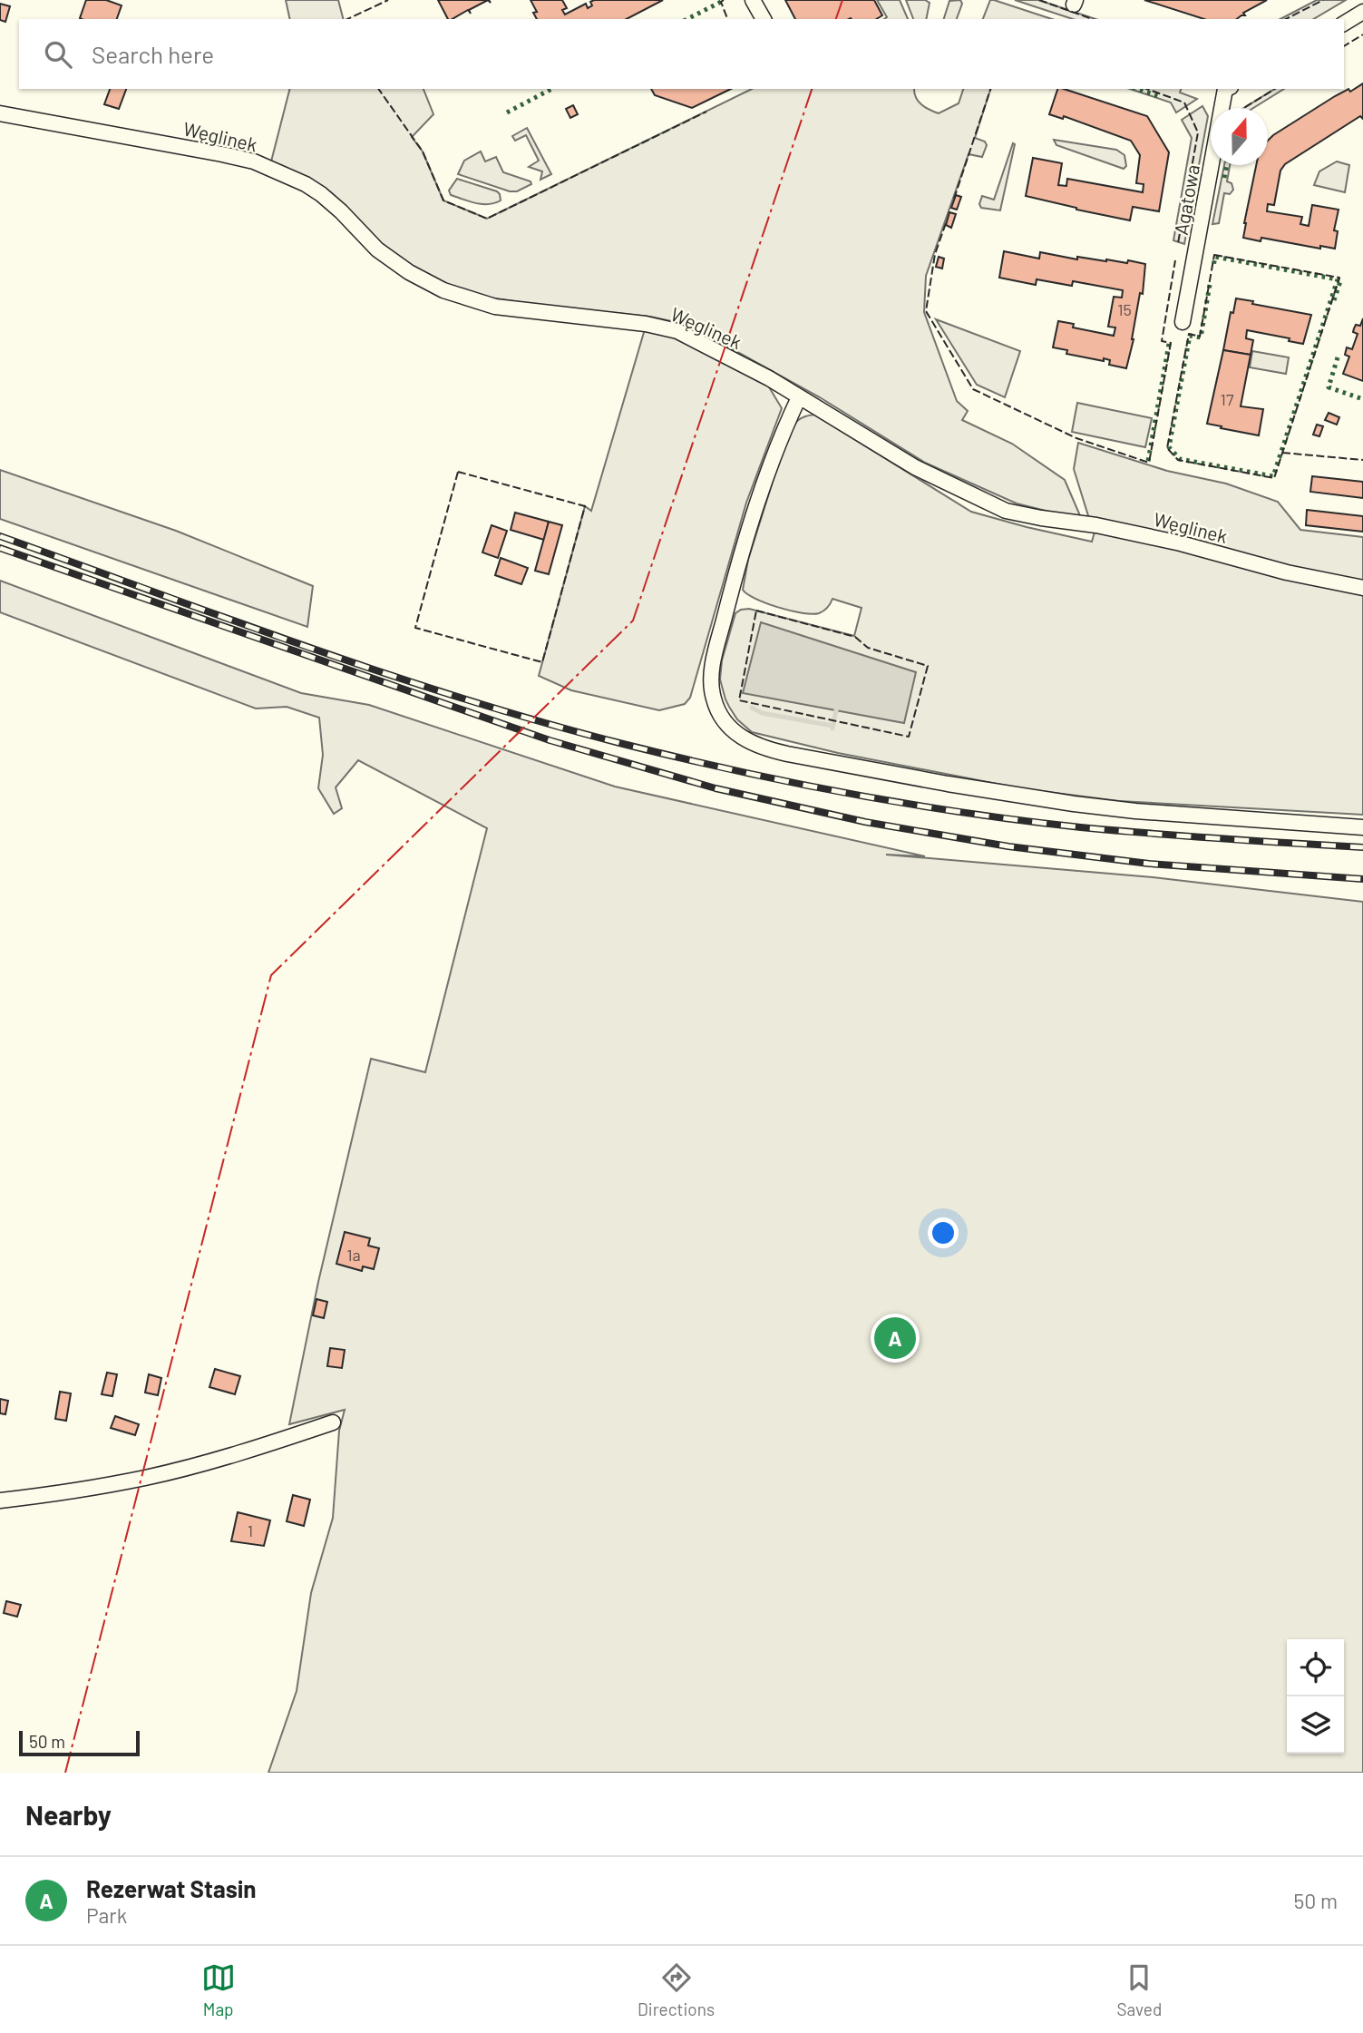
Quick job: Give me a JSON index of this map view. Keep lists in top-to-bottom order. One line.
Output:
{"streets":{"street":["Węglinek","Agatowa"]},"house_numbers":["15","17","1a","1"],"scale_bar":"50 m","north":"top","page":{"search":"Search here","pins":"A","scale":"50 m","heading":"Nearby","list":[{"mark":"A","name":"Rezerwat Stasin","note":"Park","value":"50 m"}],"nav":["Map","Directions","Saved"]}}
